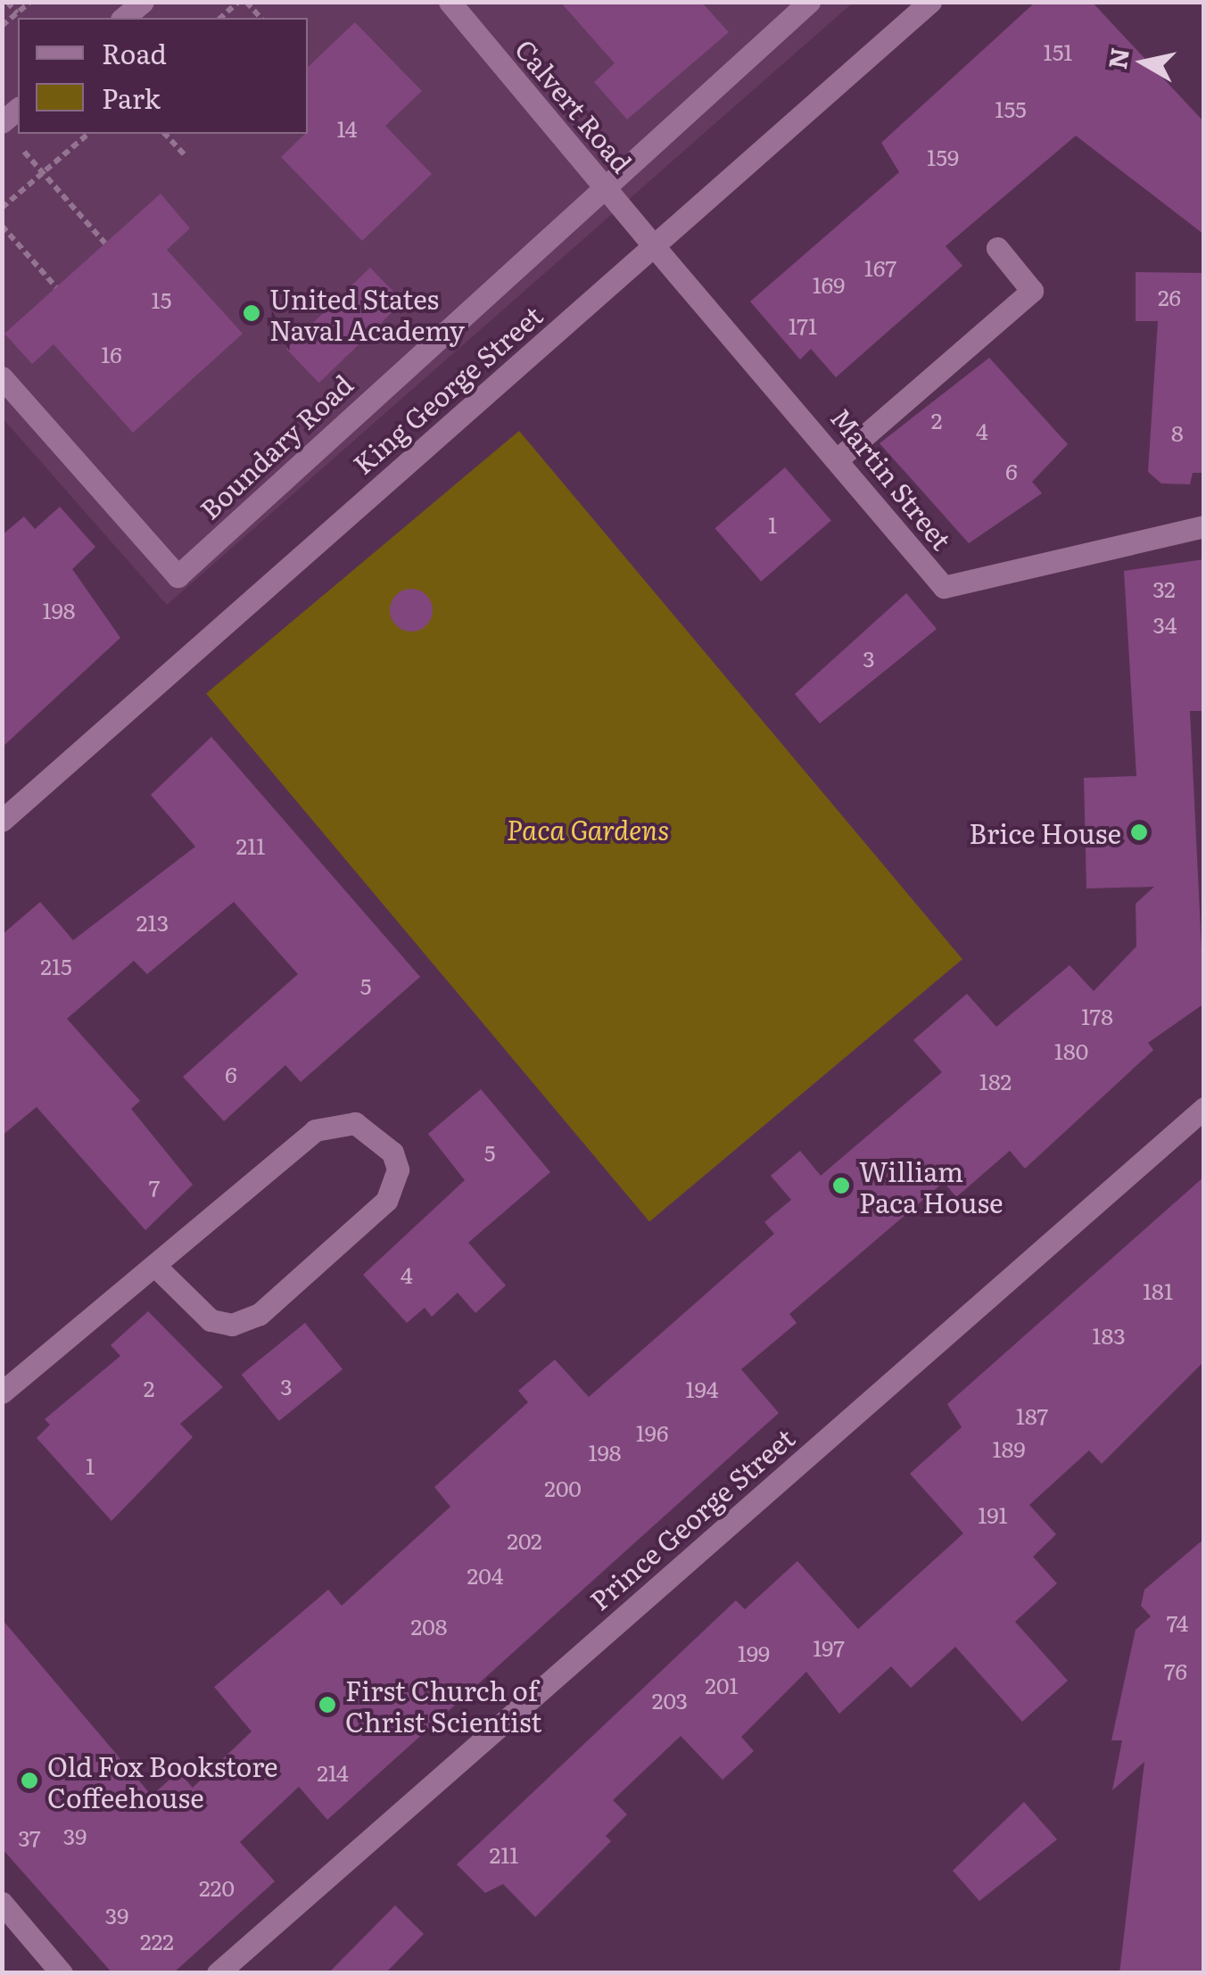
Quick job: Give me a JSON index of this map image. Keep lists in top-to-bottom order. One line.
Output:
{"streets":{"street":["Calvert Road","King George Street","Boundary Road","Martin Street","Prince George Street"]},"crossings":[["Calvert Road","King George Street"],["Calvert Road","Boundary Road"],["Calvert Road","Martin Street"],["King George Street","Martin Street"]],"parks":["Paca Gardens"],"places":["United States Naval Academy","Brice House","William Paca House","First Church of Christ Scientist","Old Fox Bookstore Coffeehouse"],"house_numbers":["151","155","14","159","167","169","26","15","171","16","2","4","8","6","1","32","198","34","3","211","213","215","5","178","180","6","182","5","7","4","181","183","3","2","194","187","196","189","198","1","200","191","202","204","74","208","197","199","76","201","203","214","39","37","211","220","39","222"],"legend":["Road","Park"],"north":"left"}
